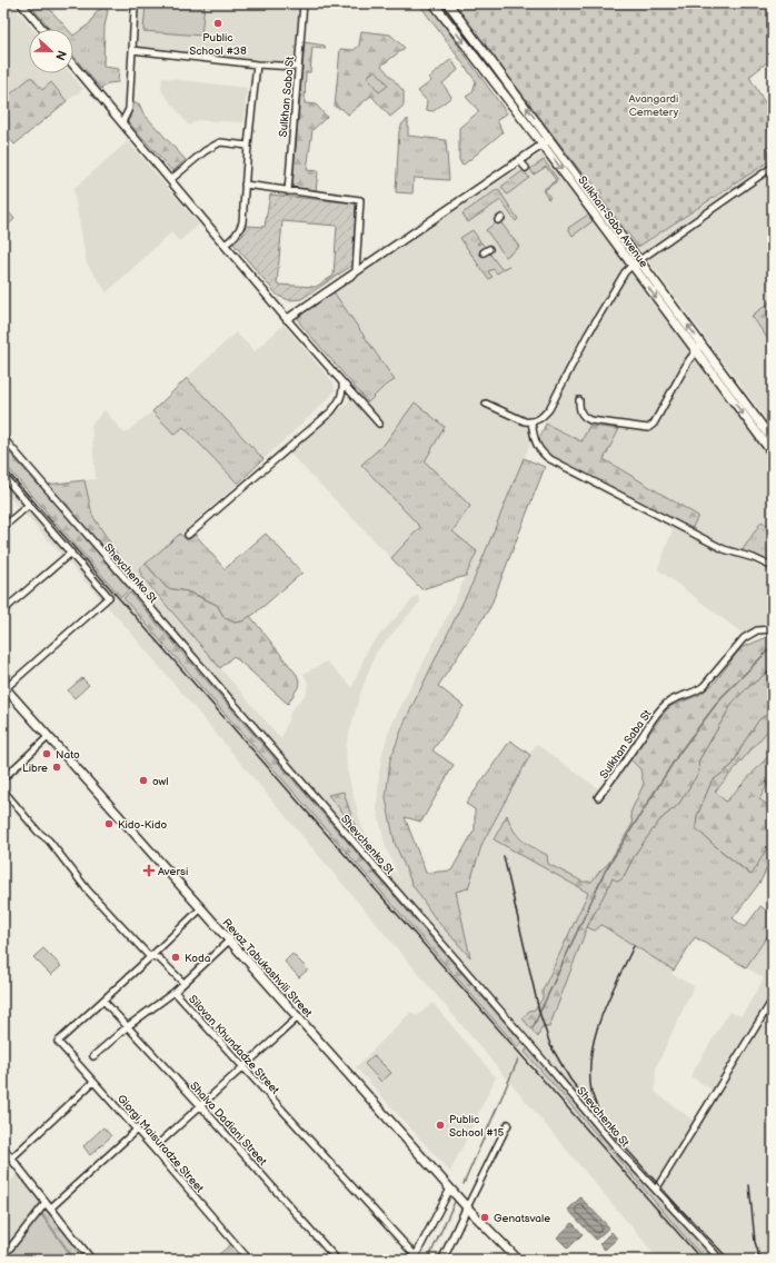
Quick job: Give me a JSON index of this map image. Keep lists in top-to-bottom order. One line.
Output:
{"streets":{"main road":["Sulkhan-Saba Avenue","Revaz Tabukashvili Street"],"street":["Sulkhan Saba St","Shevchenko St","Silovan Khundadze Street","Shalva Dadiani Street","Giorgi Maisuradze Street"]},"crossings":[["Shalva Dadiani Street","Giorgi Maisuradze Street"]],"parks":["Avangardi Cemetery"],"places":{"other":["Public School #38","Nato","Libre","owl","Kido-Kido","Koda","Public School #15","Genatsvale"],"health":["Aversi"]},"north":"right"}
